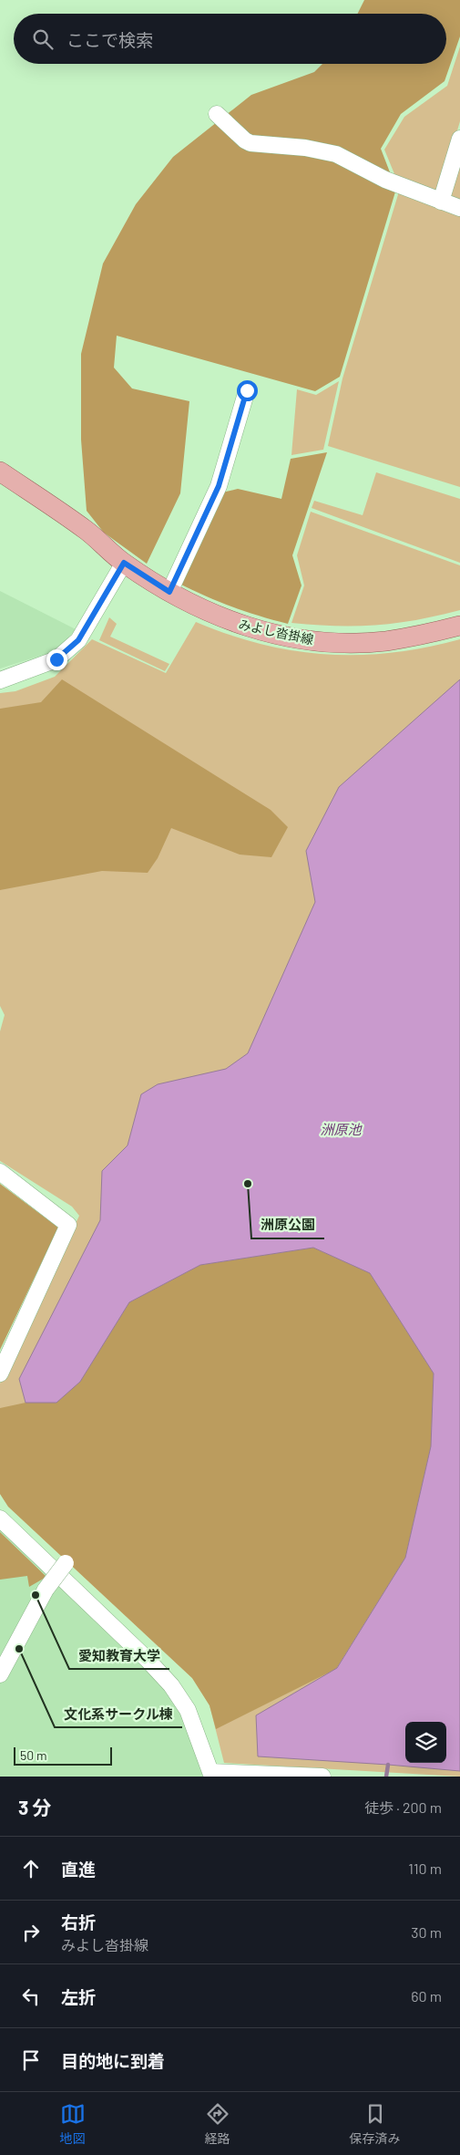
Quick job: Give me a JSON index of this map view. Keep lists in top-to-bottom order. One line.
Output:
{"streets":{"main road":["みよし沓掛線"]},"water":["洲原池"],"places":["洲原公園","愛知教育大学","文化系サークル棟"],"scale_bar":"50 m","page":{"search":"ここで検索","scale":"50 m","heading":["3 分","徒歩 · 200 m"],"list":[["直進","110 m"],["右折","みよし沓掛線","30 m"],["左折","60 m"],"目的地に到着"],"nav":["地図","経路","保存済み"]}}
